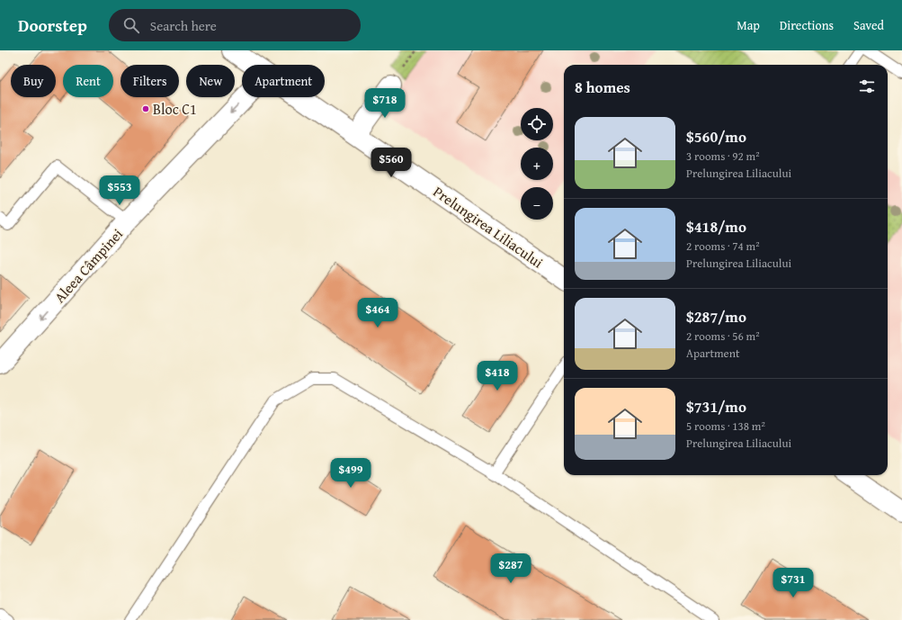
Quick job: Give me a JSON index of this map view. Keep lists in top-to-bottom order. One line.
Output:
{"streets":{"street":["Prelungirea Liliacului","Aleea Câmpinei"]},"one_way":["Aleea Câmpinei"],"places":["Bloc C1"],"page":{"header":"Doorstep","search":"Search here","nav":["Map","Directions","Saved"],"chip":["Buy","Rent","Filters","New","Apartment"],"heading":"8 homes","price":["$718","$560","$553","$464","$418","$499","$287","$731"],"map_buttons":["+","−"],"list":[{"name":"$560/mo","note":"3 rooms · 92 m² · Prelungirea Liliacului"},{"name":"$418/mo","note":"2 rooms · 74 m² · Prelungirea Liliacului"},{"name":"$287/mo","note":"2 rooms · 56 m² · Apartment"},{"name":"$731/mo","note":"5 rooms · 138 m² · Prelungirea Liliacului"}]}}
